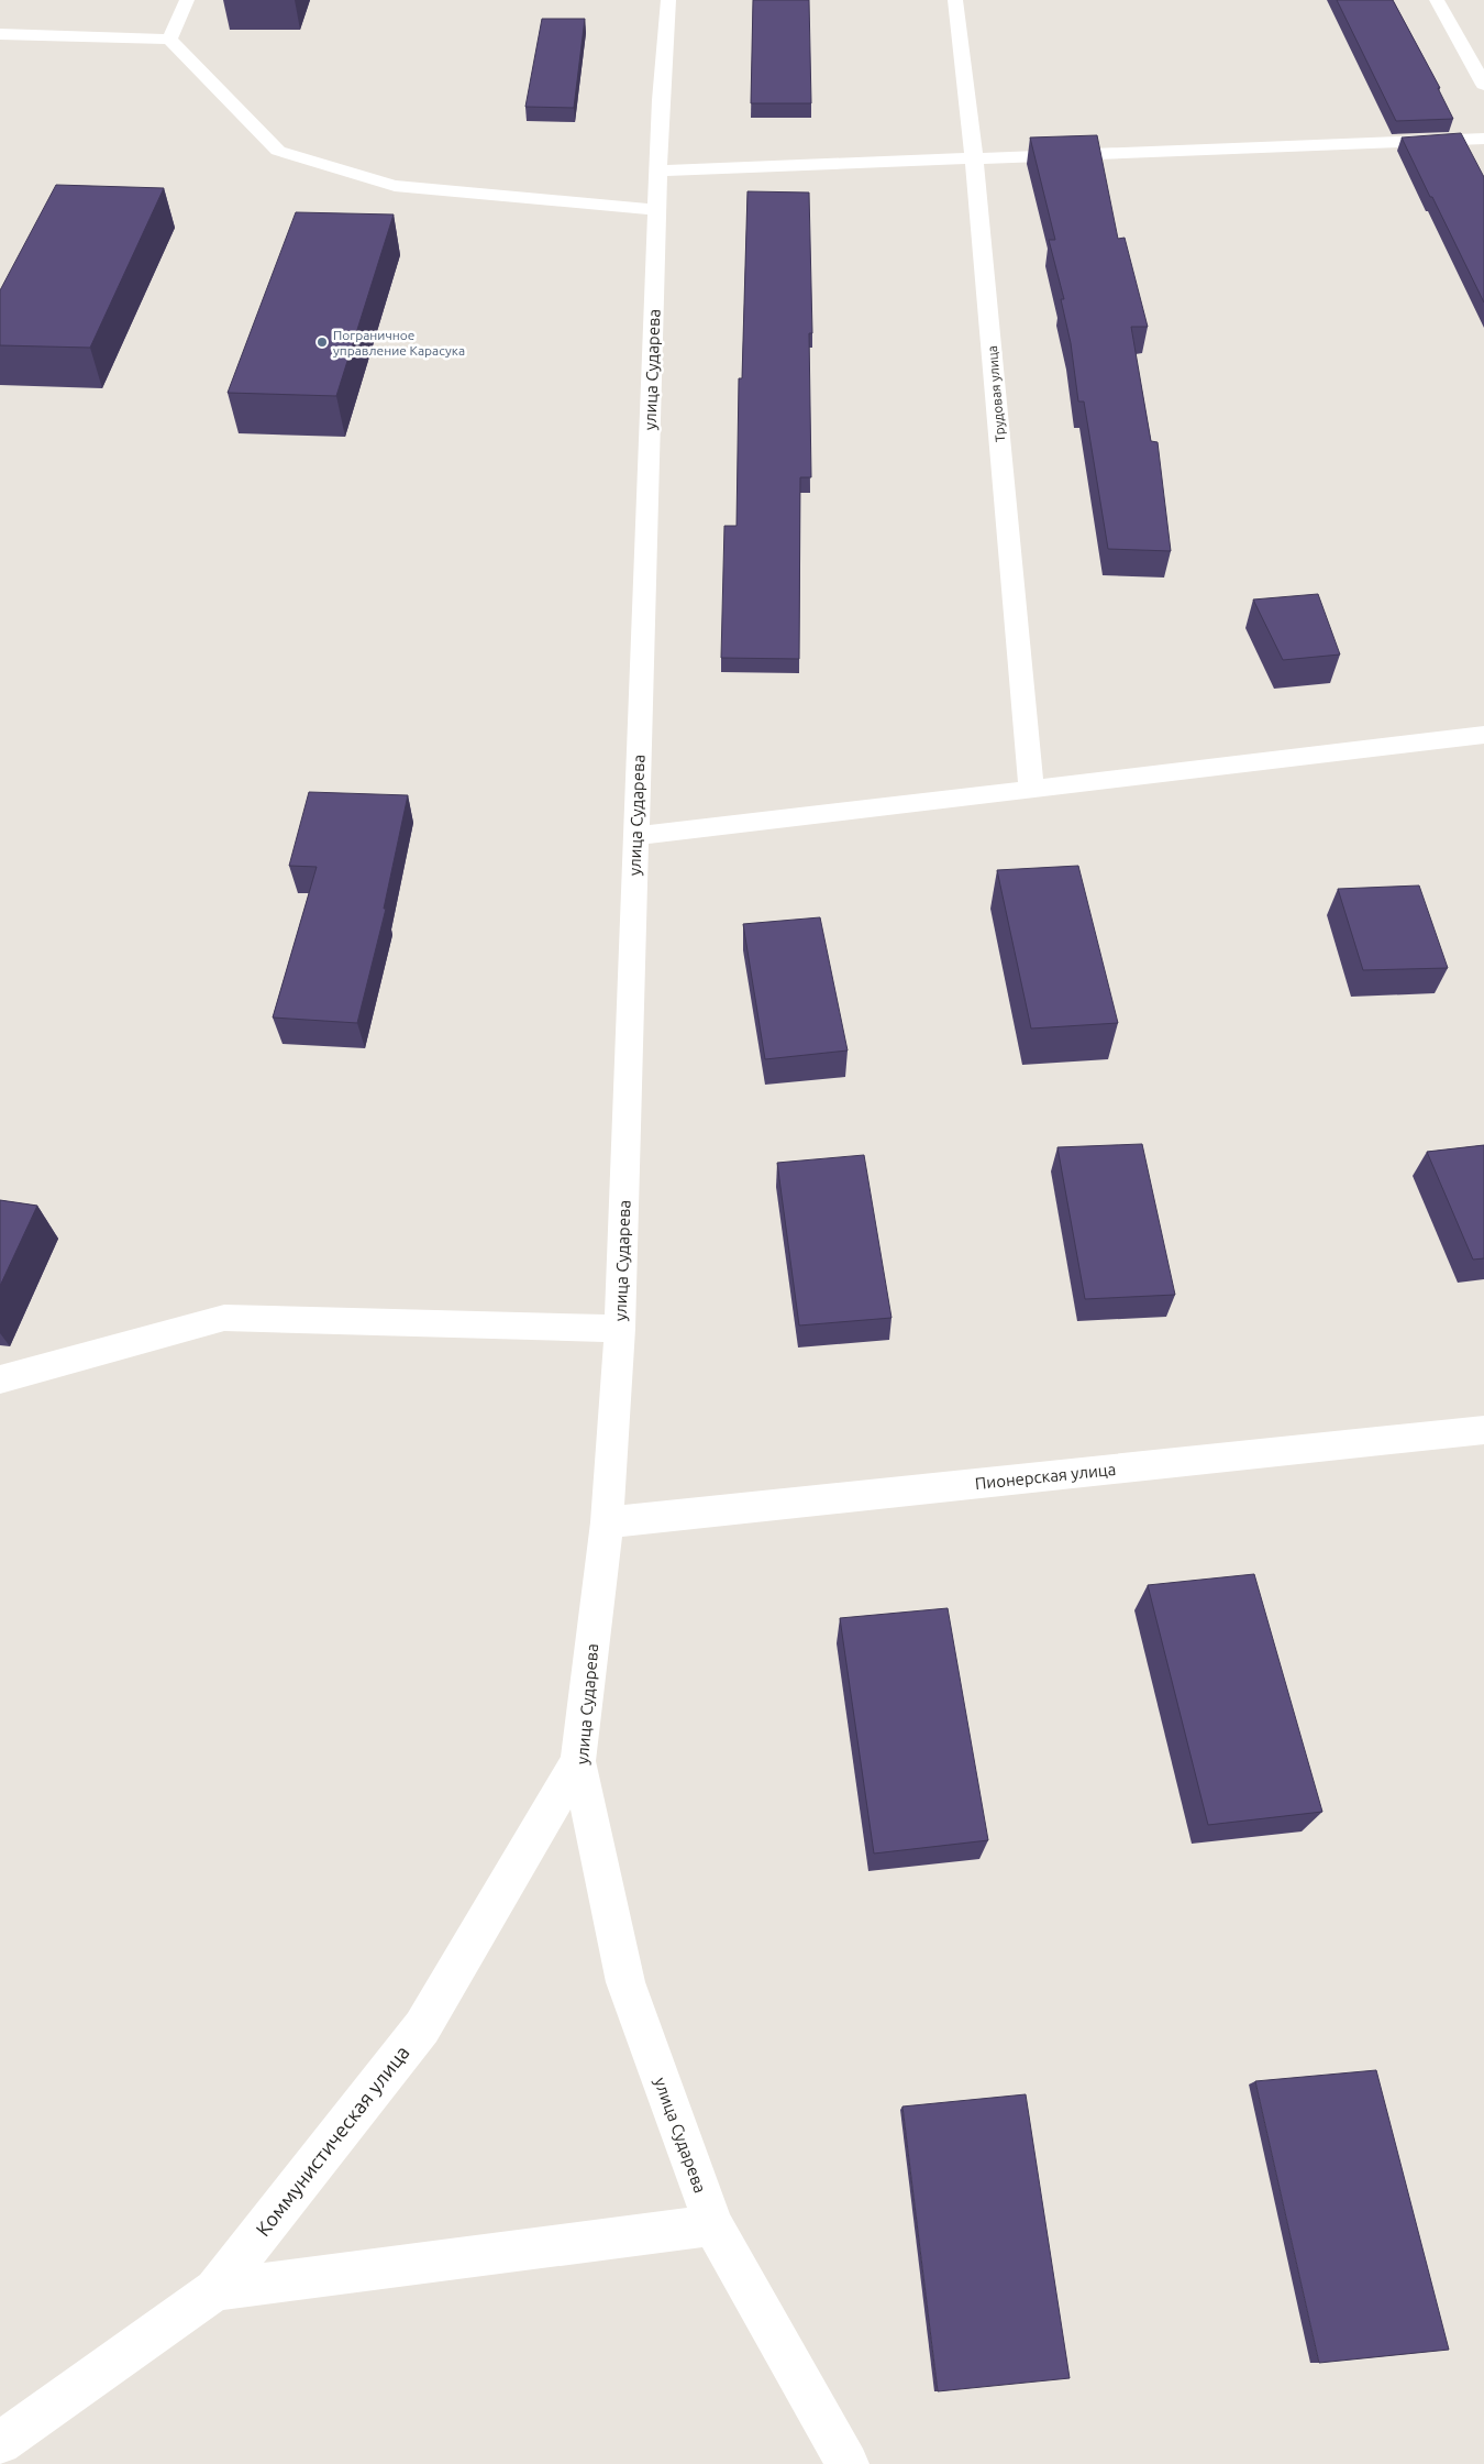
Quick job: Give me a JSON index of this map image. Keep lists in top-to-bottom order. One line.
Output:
{"streets":{"street":["улица Сударева","Трудовая улица","Пионерская улица","Коммунистическая улица"]},"crossings":[["улица Сударева","Пионерская улица"],["улица Сударева","Коммунистическая улица"]],"places":["Пограничное управление Карасука"]}
